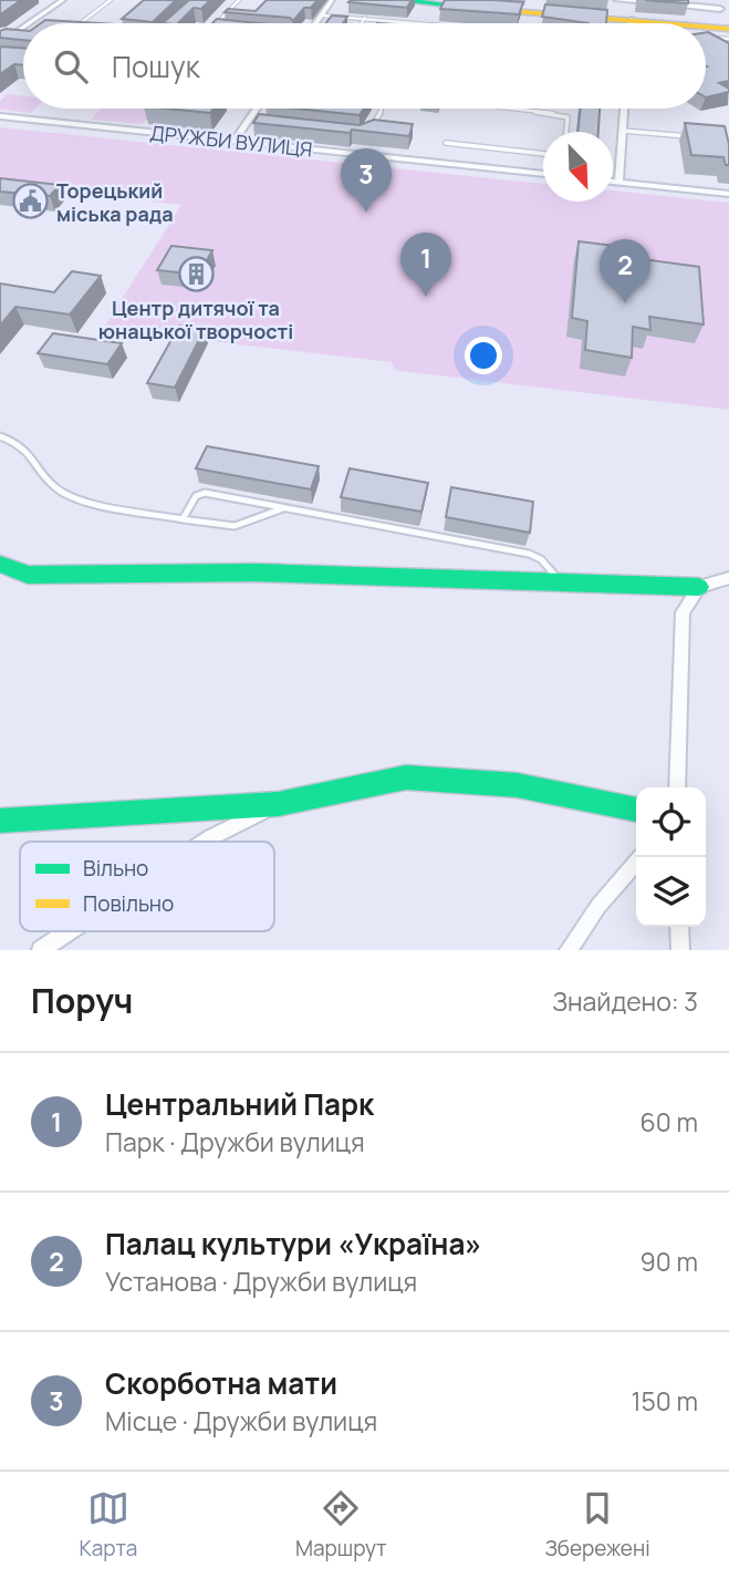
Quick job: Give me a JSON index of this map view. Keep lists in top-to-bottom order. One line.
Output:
{"streets":{"street":["ДРУЖБИ ВУЛИЦЯ"]},"places":{"public building":["Торецький міська рада"],"building":["Центр дитячої та юнацької творчості"]},"legend":["Вільно","Повільно"],"north":"bottom right","page":{"search":"Пошук","pins":["3","1","2"],"heading":["Поруч","Знайдено: 3"],"list":[{"mark":"1","name":"Центральний Парк","note":"Парк · Дружби вулиця","value":"60 m"},{"mark":"2","name":"Палац культури «Україна»","note":"Установа · Дружби вулиця","value":"90 m"},{"mark":"3","name":"Скорботна мати","note":"Місце · Дружби вулиця","value":"150 m"}],"nav":["Карта","Маршрут","Збережені"]}}
